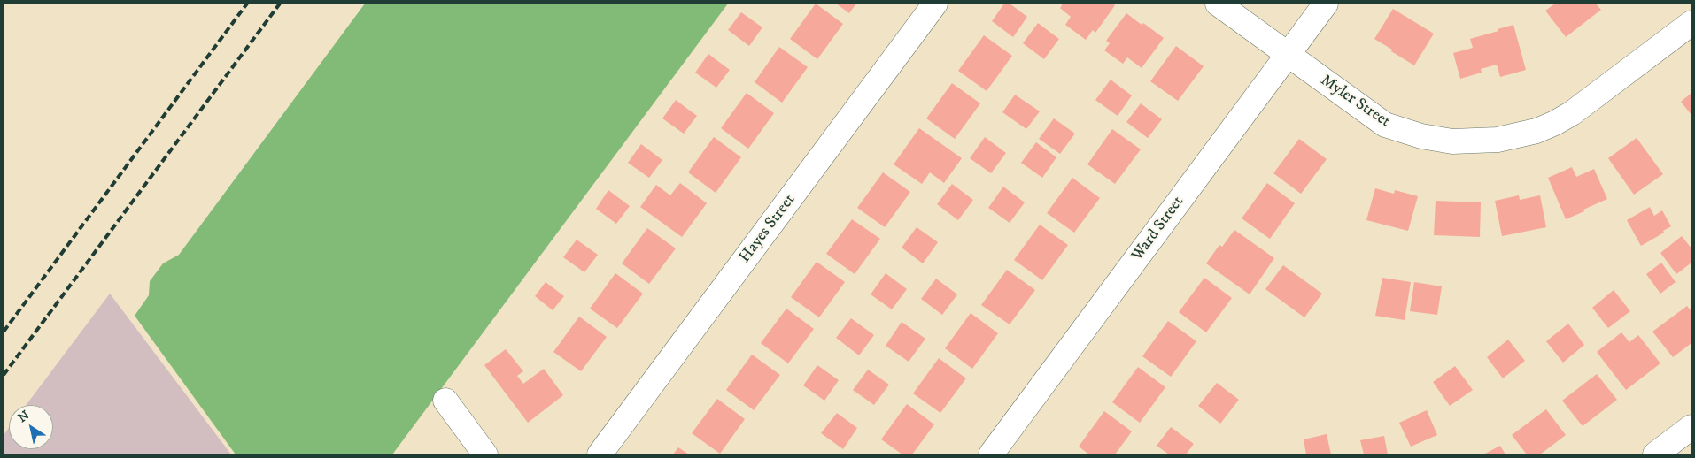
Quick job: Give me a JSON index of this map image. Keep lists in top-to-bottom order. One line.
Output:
{"streets":{"street":["Myler Street","Hayes Street","Ward Street"]},"crossings":[["Myler Street","Ward Street"]],"north":"top left"}
